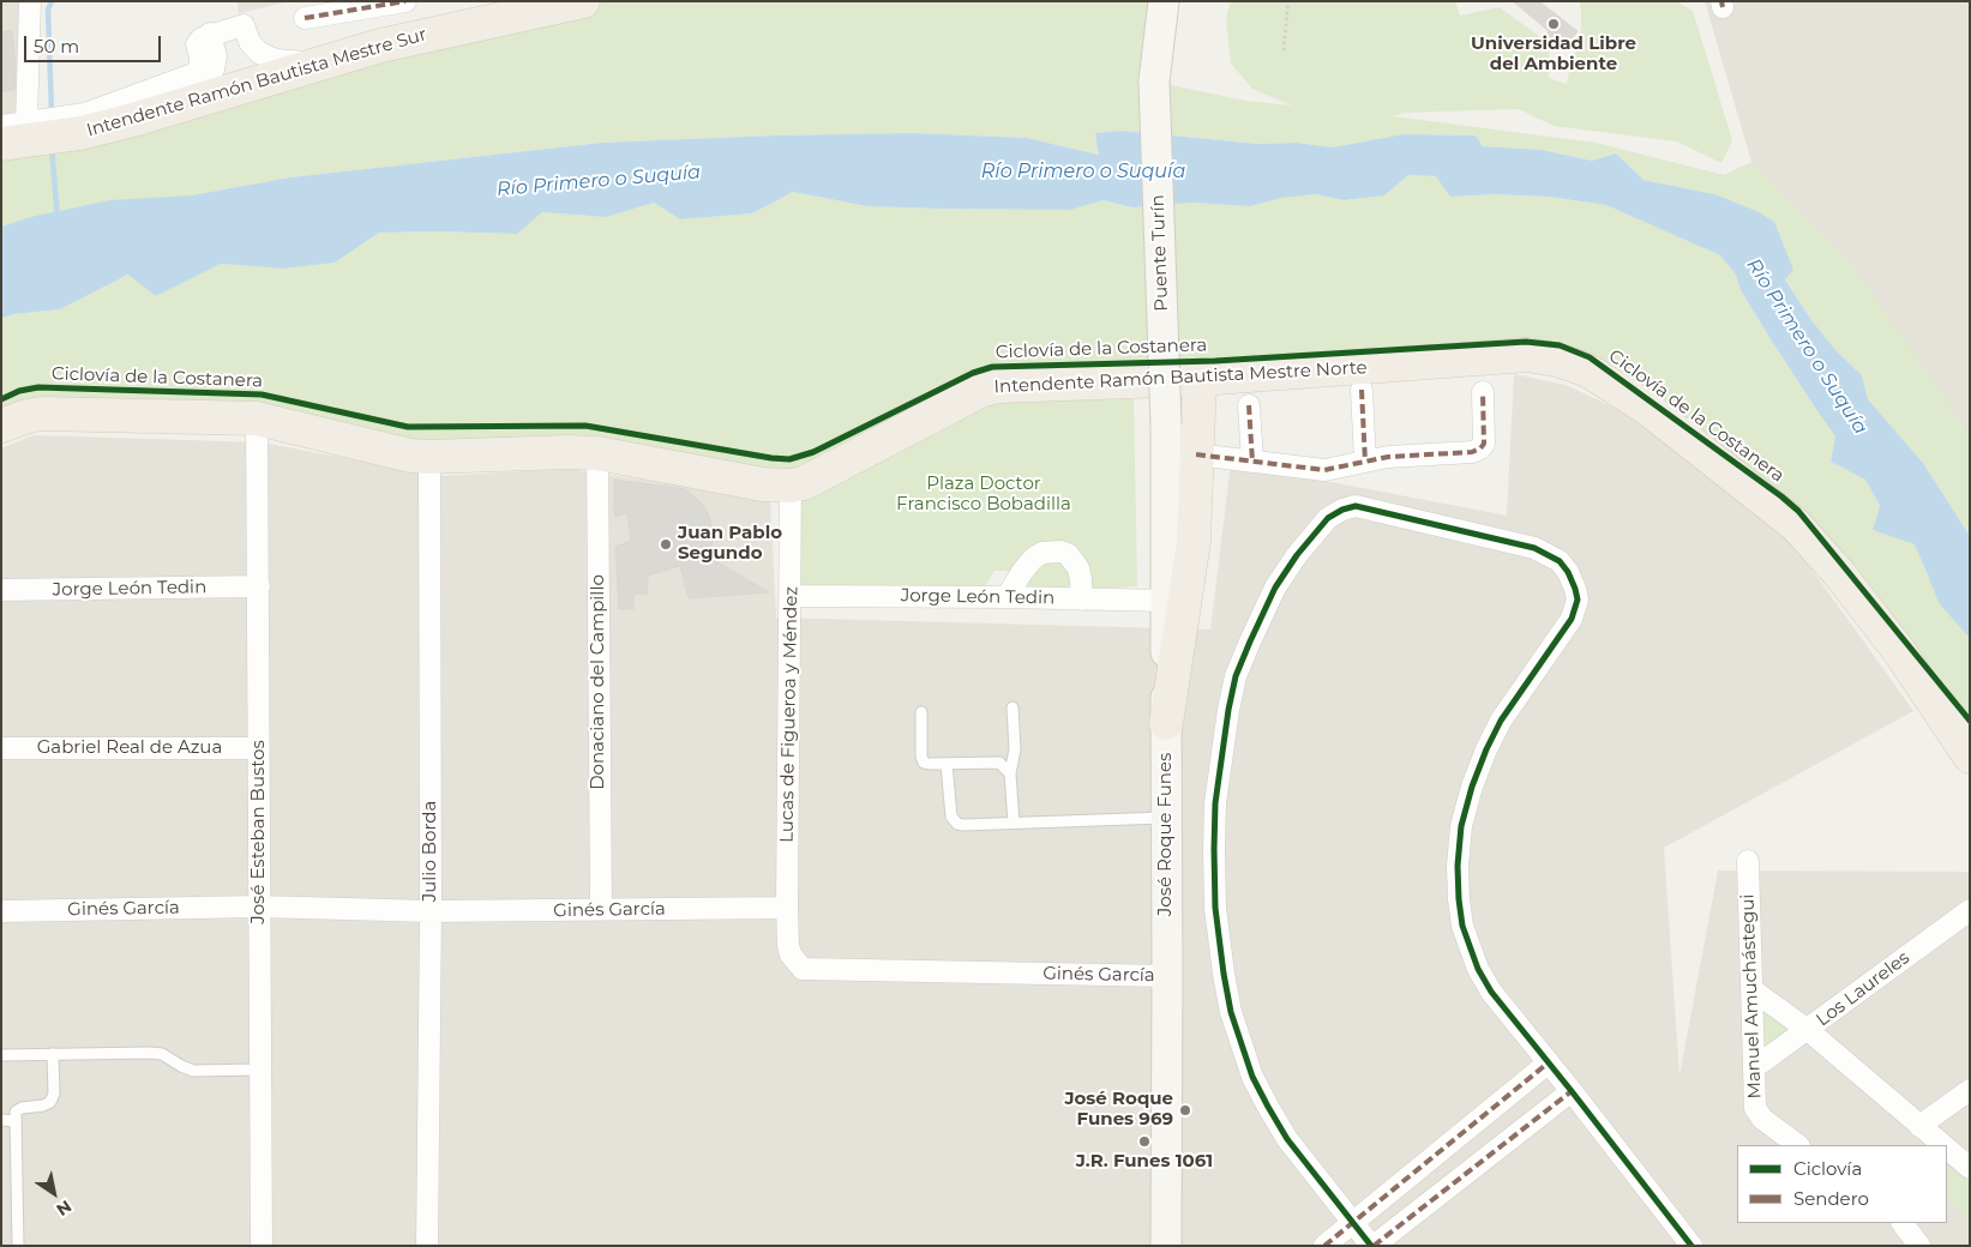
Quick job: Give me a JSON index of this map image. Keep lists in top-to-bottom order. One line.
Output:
{"streets":{"main road":["Intendente Ramón Bautista Mestre Sur","Puente Turín","Intendente Ramón Bautista Mestre Norte","José Roque Funes"],"street":["Jorge León Tedin","Donaciano del Campillo","Lucas de Figueroa y Méndez","Gabriel Real de Azua","José Esteban Bustos","Julio Borda","Ginés García","Los Laureles","Manuel Amuchástegui"],"cycle path":["Ciclovía de la Costanera"]},"crossings":[["Puente Turín","José Roque Funes"],["Intendente Ramón Bautista Mestre Norte","Donaciano del Campillo"],["Intendente Ramón Bautista Mestre Norte","Lucas de Figueroa y Méndez"],["Intendente Ramón Bautista Mestre Norte","José Esteban Bustos"],["Intendente Ramón Bautista Mestre Norte","Julio Borda"],["Jorge León Tedin","Lucas de Figueroa y Méndez"],["Jorge León Tedin","José Esteban Bustos"],["Jorge León Tedin","José Roque Funes"],["Donaciano del Campillo","Ginés García"],["Lucas de Figueroa y Méndez","Ginés García"],["Gabriel Real de Azua","José Esteban Bustos"],["José Esteban Bustos","Ginés García"],["José Roque Funes","Ginés García"],["Julio Borda","Ginés García"],["Los Laureles","Manuel Amuchástegui"]],"water":["Río Primero o Suquía"],"parks":["Plaza Doctor Francisco Bobadilla"],"places":["Universidad Libre del Ambiente","Juan Pablo Segundo","José Roque Funes 969","J.R. Funes 1061"],"legend":["Ciclovía","Sendero"],"scale_bar":"50 m","north":"bottom right"}
